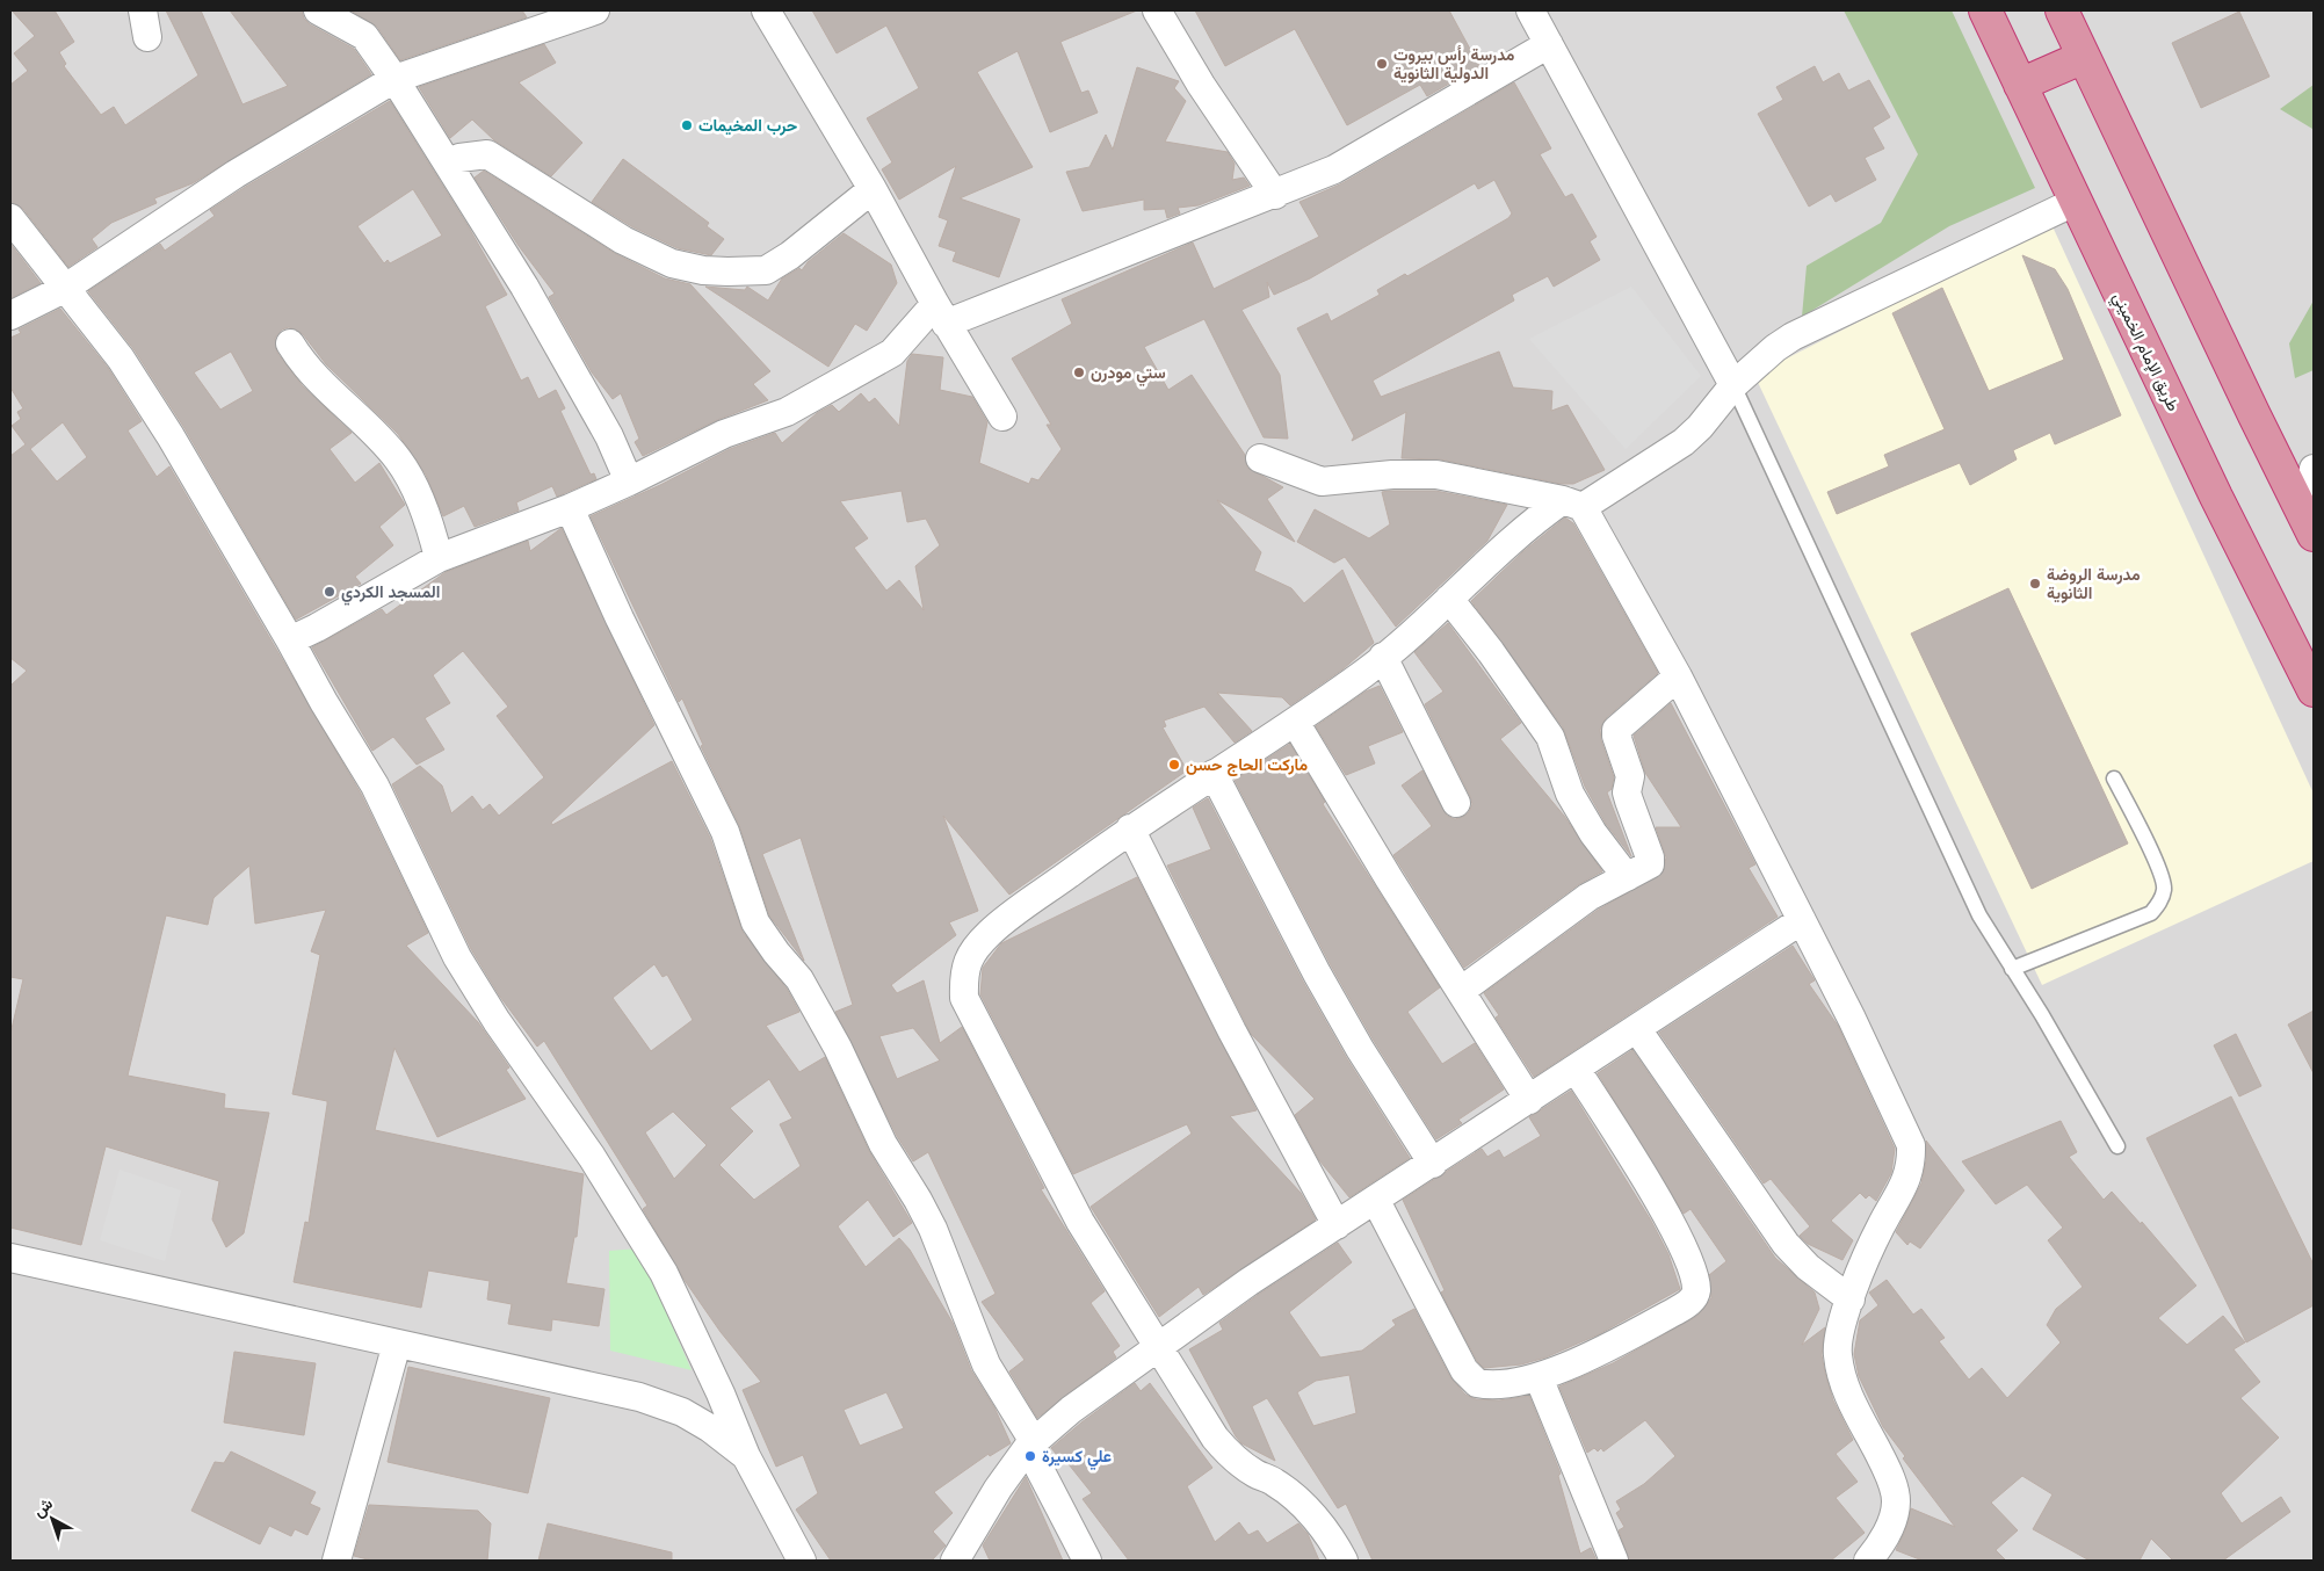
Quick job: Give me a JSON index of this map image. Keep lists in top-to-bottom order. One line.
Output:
{"streets":{"highway":["طريق الإمام الخميني"]},"places":["مدرسة رأس بيروت الدولية الثانوية","حرب المخيمات","ستي مودرن","مدرسة الروضة الثانوية","المسجد الكردي","ماركت الحاج حسن","علي كسيرة"],"north":"top left"}
